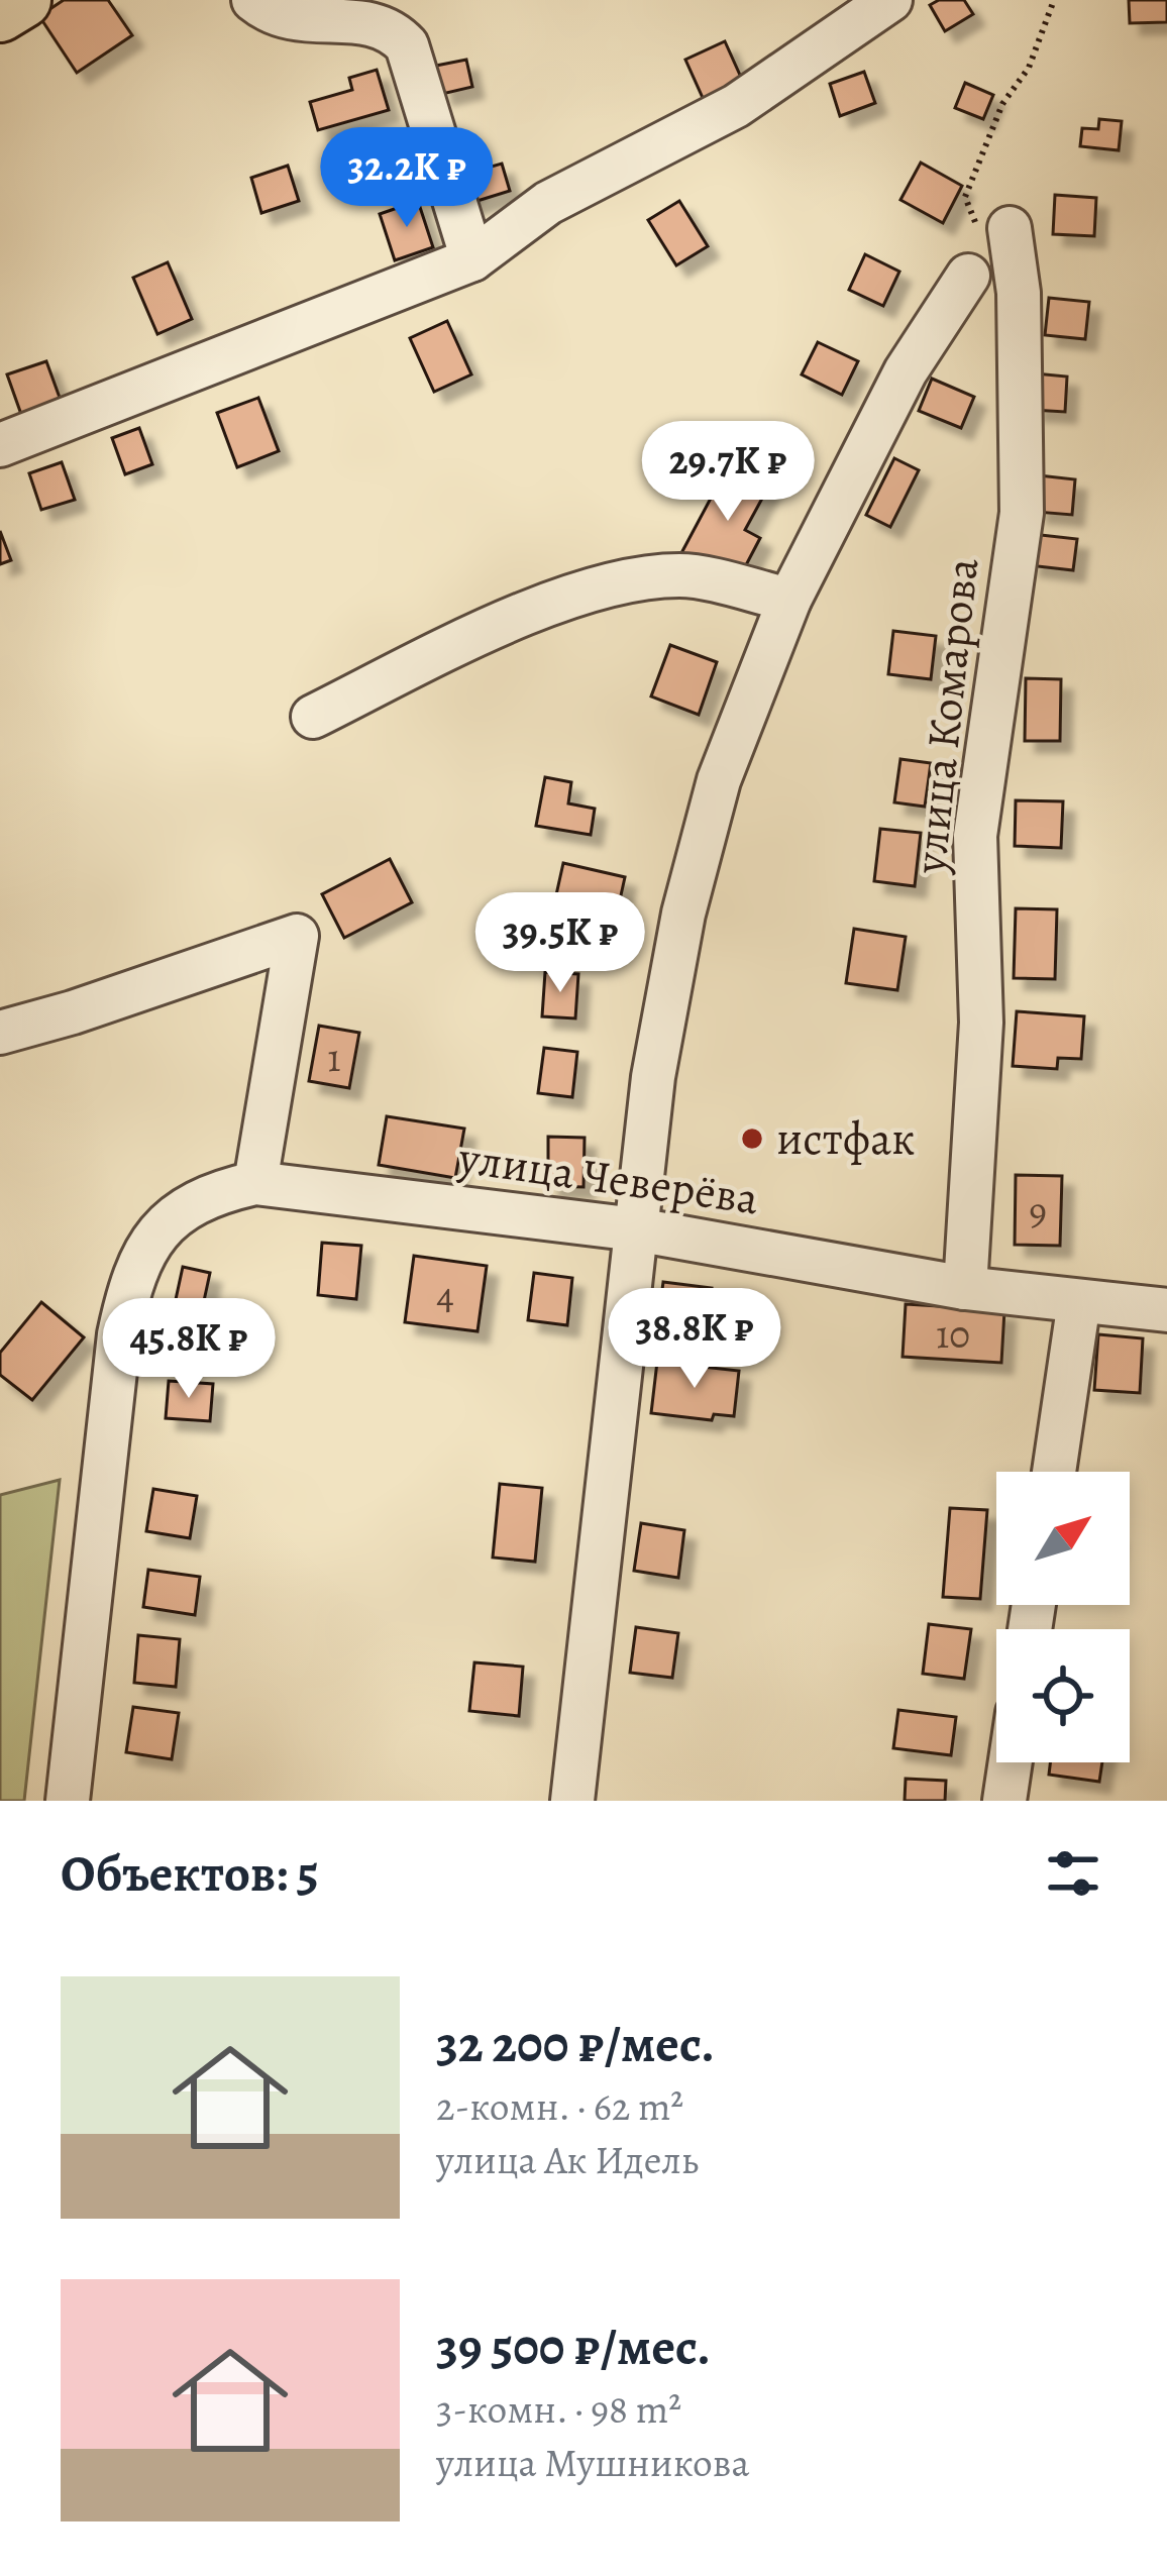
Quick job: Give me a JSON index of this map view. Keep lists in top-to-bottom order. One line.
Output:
{"streets":{"street":["улица Комарова","улица Чеверёва"]},"crossings":[["улица Комарова","улица Чеверёва"]],"places":["истфак"],"house_numbers":["1","9","4","10"],"north":"top right","page":{"price":["32.2K ₽","29.7K ₽","39.5K ₽","38.8K ₽","45.8K ₽"],"heading":"Объектов: 5","list":[{"name":"32 200 ₽/мес.","note":"2-комн. · 62 m² · улица Ак Идель"},{"name":"39 500 ₽/мес.","note":"3-комн. · 98 m² · улица Мушникова"}]}}
